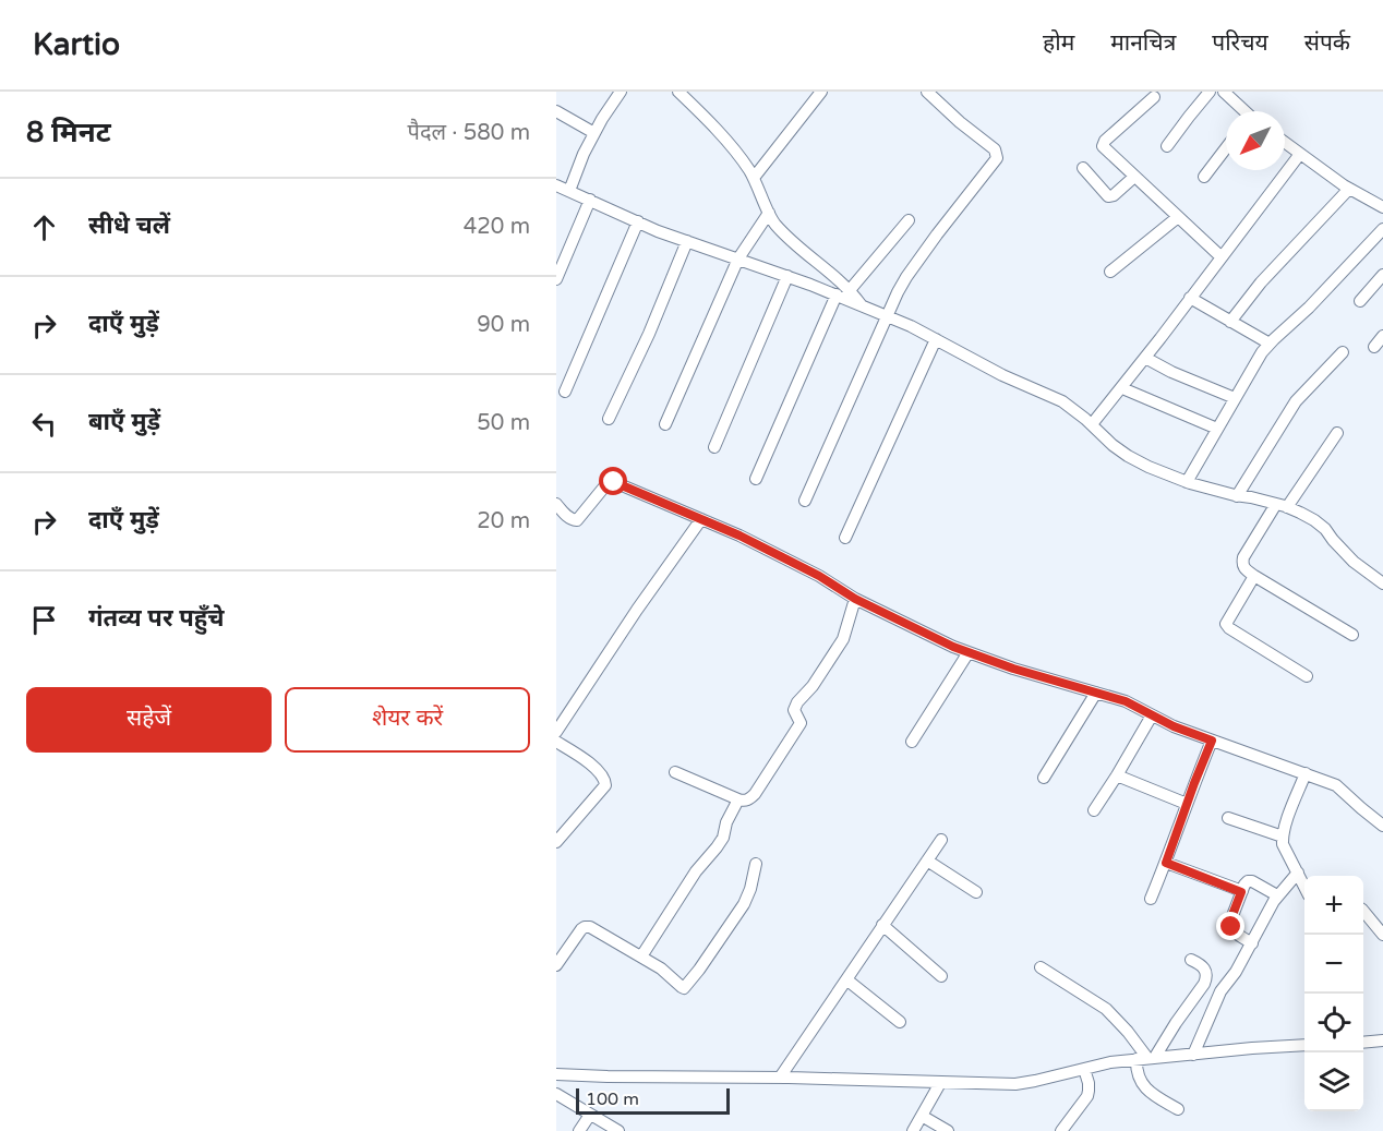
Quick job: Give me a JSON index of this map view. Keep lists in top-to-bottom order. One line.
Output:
{"scale_bar":"100 m","north":"bottom left","page":{"header":"Kartio","nav":["होम","मानचित्र","परिचय","संपर्क"],"heading":["8 मिनट","पैदल · 580 m"],"list":[["सीधे चलें","420 m"],["दाएँ मुड़ें","90 m"],["बाएँ मुड़ें","50 m"],["दाएँ मुड़ें","20 m"],"गंतव्य पर पहुँचे"],"buttons":["सहेजें","शेयर करें"],"map_buttons":["+","−"],"scale":"100 m"}}
